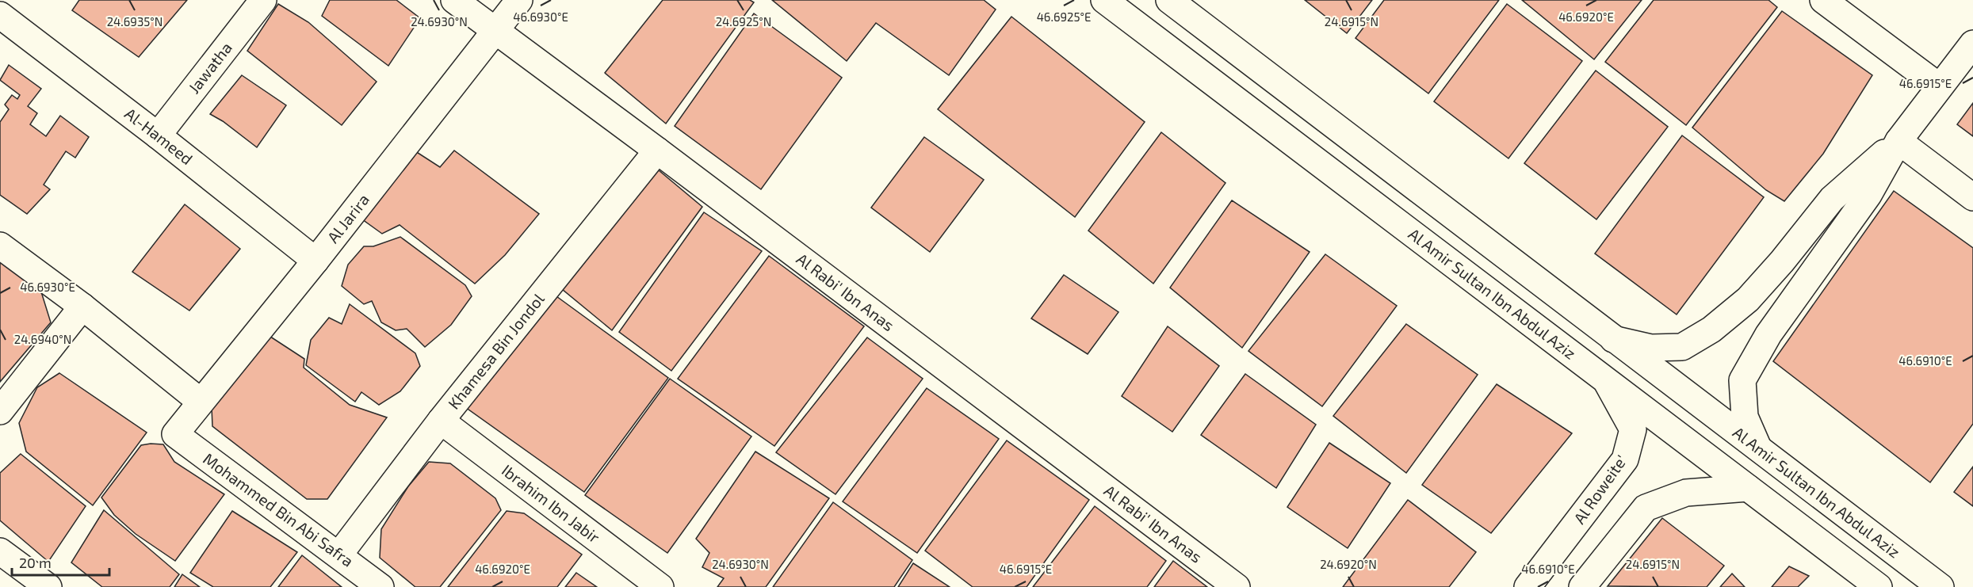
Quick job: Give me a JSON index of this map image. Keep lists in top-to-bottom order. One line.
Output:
{"streets":{"street":["Jawatha","Al-Hameed","Al Jarira","Al Rabi' Ibn Anas","Al Amir Sultan Ibn Abdul Aziz","Khamesa Bin Jondol","Al Roweite'","Ibrahim Ibn Jabir","Mohammed Bin Abi Safra"]},"crossings":[["Jawatha","Al-Hameed"],["Al-Hameed","Al Jarira"],["Al Jarira","Al Rabi' Ibn Anas"],["Al Jarira","Mohammed Bin Abi Safra"],["Al Rabi' Ibn Anas","Khamesa Bin Jondol"],["Al Amir Sultan Ibn Abdul Aziz","Al Roweite'"],["Khamesa Bin Jondol","Ibrahim Ibn Jabir"],["Khamesa Bin Jondol","Mohammed Bin Abi Safra"]],"scale_bar":"20 m","coordinates":["46.6925°E","46.6930°E","46.6920°E","24.6935°N","24.6930°N","24.6925°N","24.6915°N","46.6915°E","24.6940°N","46.6910°E","24.6920°N"]}
